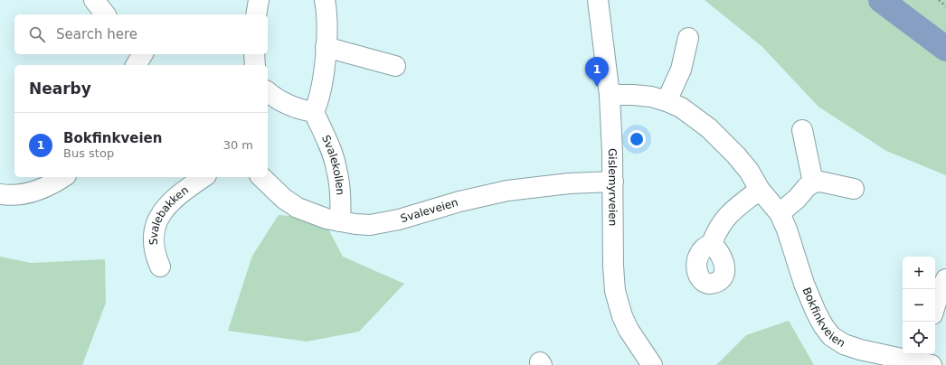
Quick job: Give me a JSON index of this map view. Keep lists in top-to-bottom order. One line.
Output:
{"streets":{"street":["Svalekollen","Gislemyrveien","Svaleveien","Svalebakken","Bokfinkveien"]},"crossings":[["Svalekollen","Svaleveien"],["Gislemyrveien","Svaleveien"],["Gislemyrveien","Bokfinkveien"]],"page":{"search":"Search here","pins":"1","heading":"Nearby","list":[{"mark":"1","name":"Bokfinkveien","note":"Bus stop","value":"30 m"}],"map_buttons":["+","−"]}}
